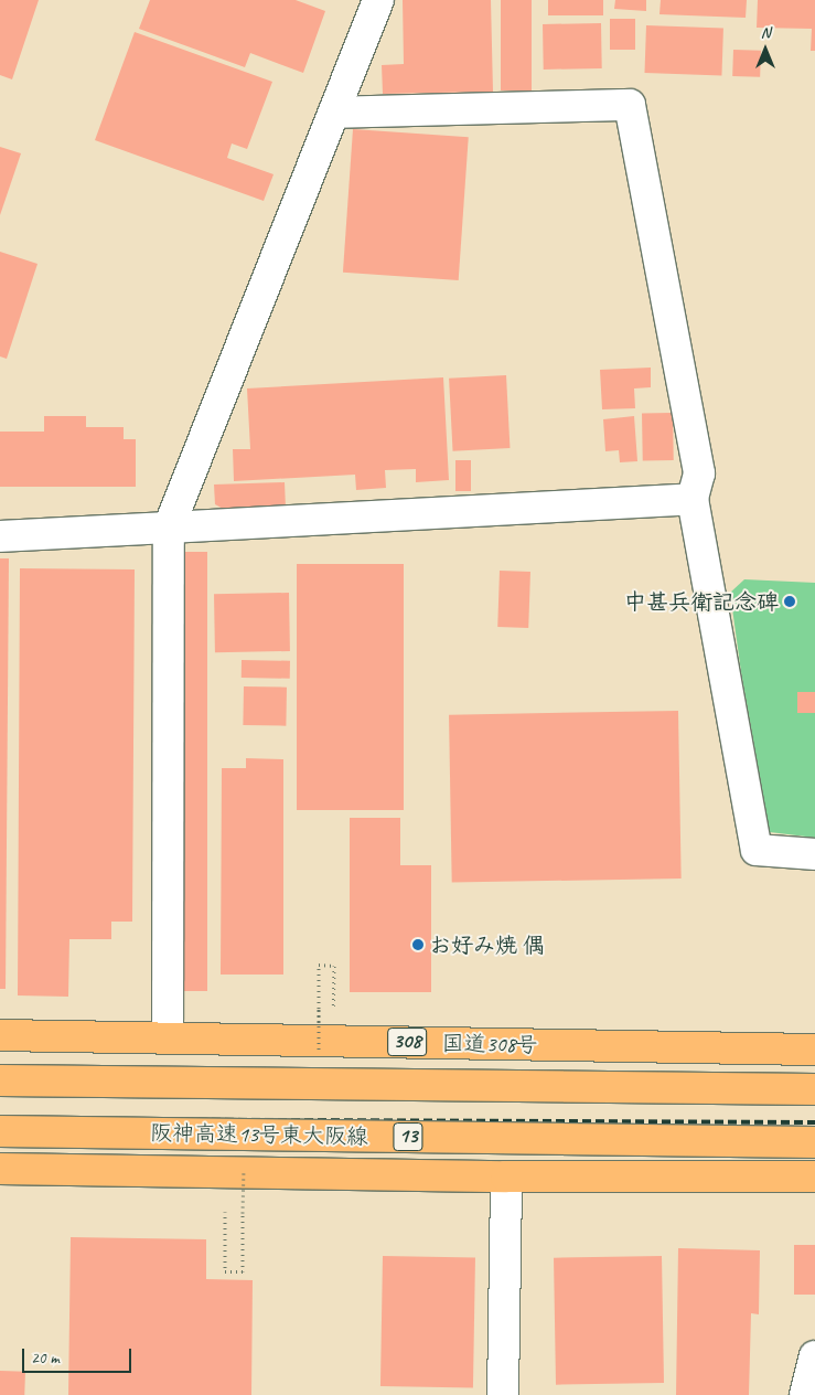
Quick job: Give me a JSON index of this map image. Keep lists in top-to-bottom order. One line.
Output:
{"streets":{"highway":["308","国道308号","阪神高速13号東大阪線","13"]},"places":["中甚兵衛記念碑","お好み焼 偶"],"scale_bar":"20 m","north":"top"}
